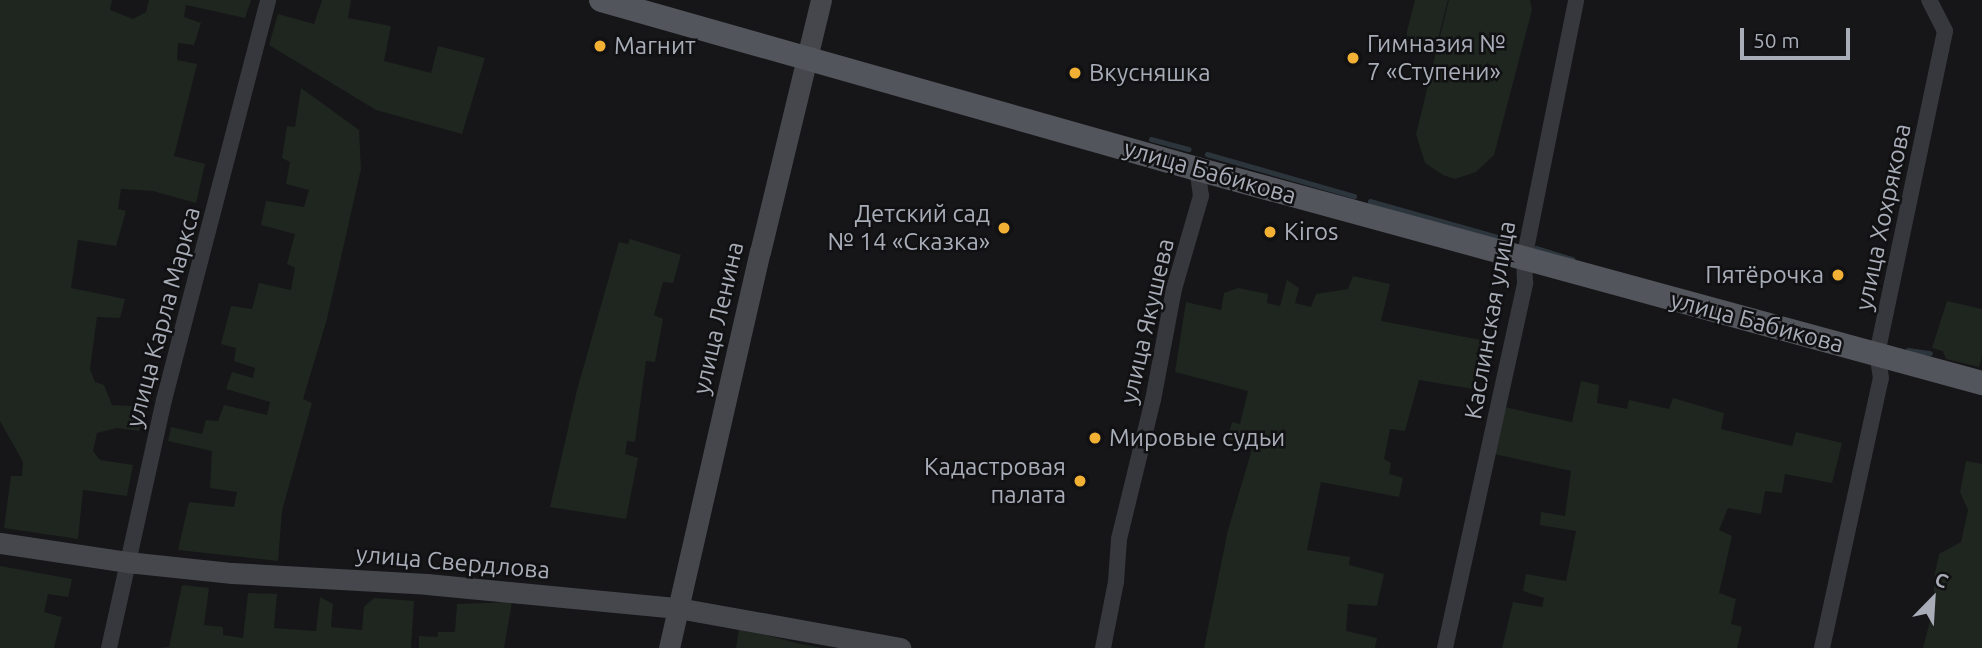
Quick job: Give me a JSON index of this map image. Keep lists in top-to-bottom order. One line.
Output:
{"streets":{"main road":["улица Бабикова"],"street":["улица Хохрякова","улица Карла Маркса","улица Ленина","Каслинская улица","улица Якушева","улица Свердлова"]},"crossings":[["улица Бабикова","улица Хохрякова"],["улица Бабикова","улица Ленина"],["улица Бабикова","Каслинская улица"],["улица Бабикова","улица Якушева"],["улица Карла Маркса","улица Свердлова"],["улица Ленина","улица Свердлова"]],"places":["Магнит","Гимназия № 7 «Ступени»","Вкусняшка","Детский сад № 14 «Сказка»","Kiros","Пятёрочка","Мировые судьи","Кадастровая палата"],"scale_bar":"50 m","north":"top right"}
